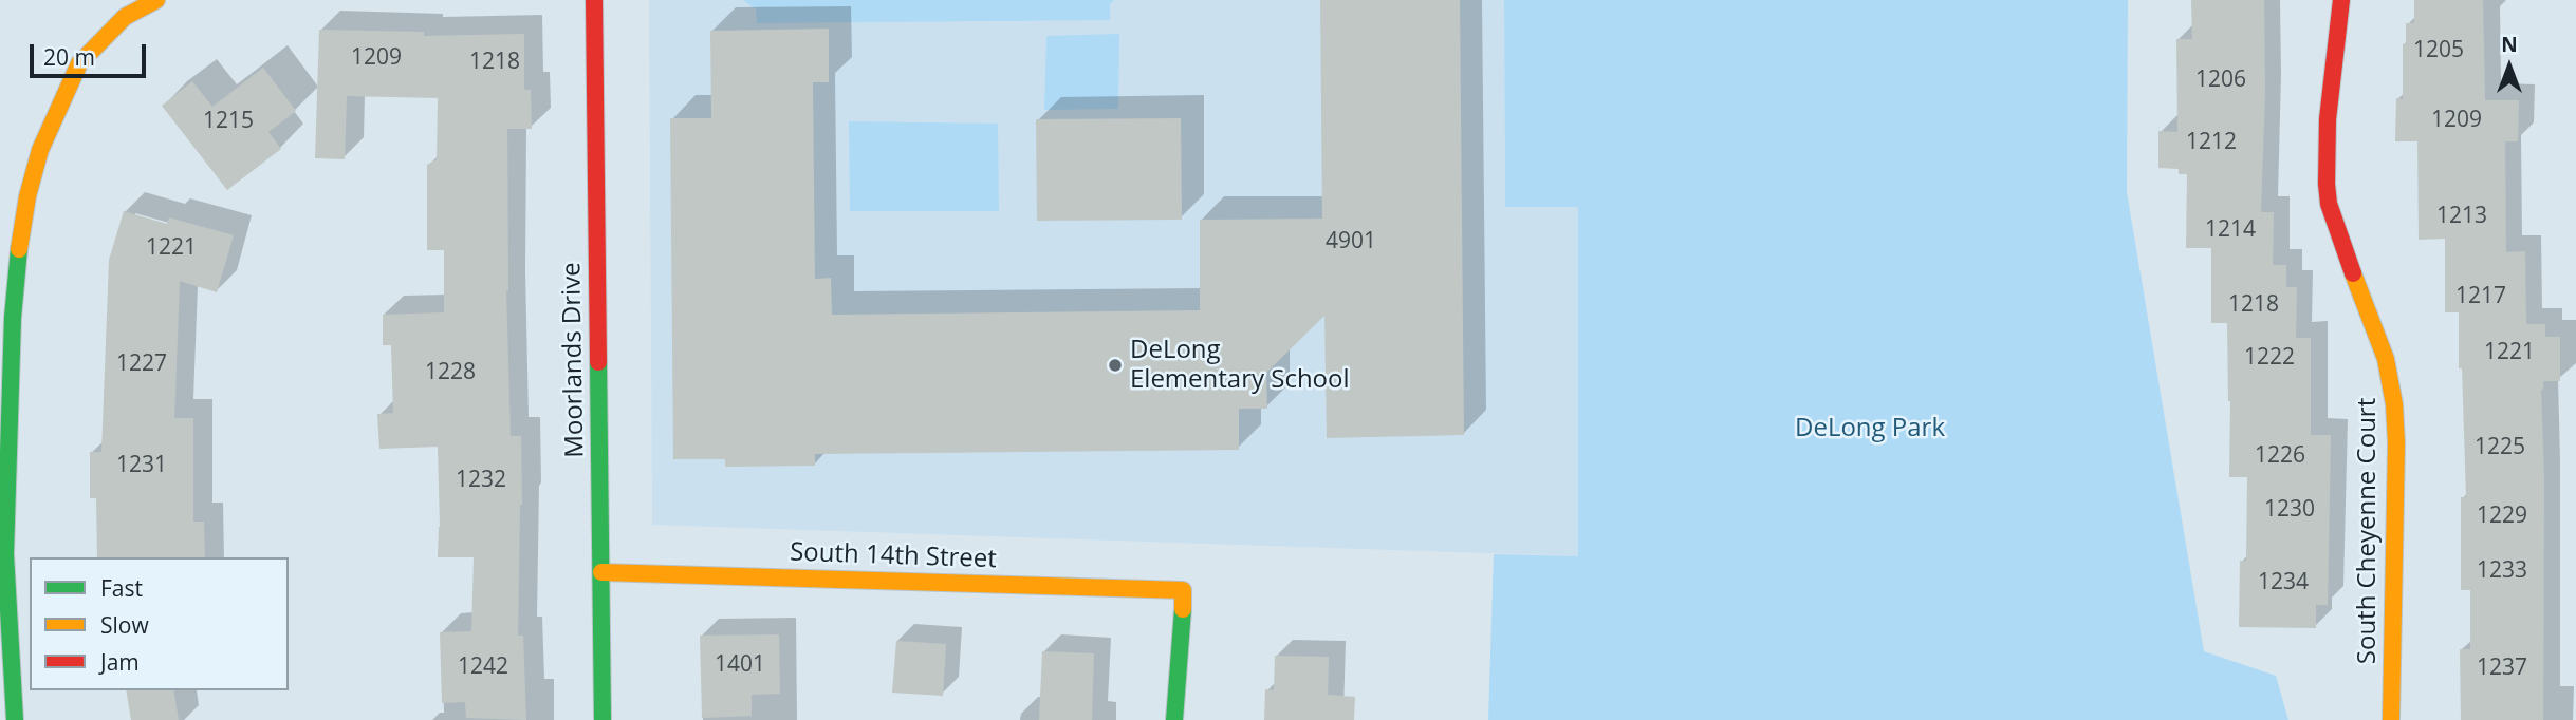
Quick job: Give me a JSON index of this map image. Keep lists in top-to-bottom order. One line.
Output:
{"streets":{"street":["Moorlands Drive","South Cheyenne Court","South 14th Street"]},"crossings":[["Moorlands Drive","South 14th Street"]],"parks":["DeLong Park"],"places":["DeLong Elementary School"],"house_numbers":["1205","1209","1218","1206","1209","1215","1212","1213","1214","4901","1221","1217","1218","1221","1222","1227","1228","1225","1226","1231","1232","1230","1229","1233","1234","1401","1242","1237"],"legend":["Fast","Slow","Jam"],"scale_bar":"20 m","north":"top"}
